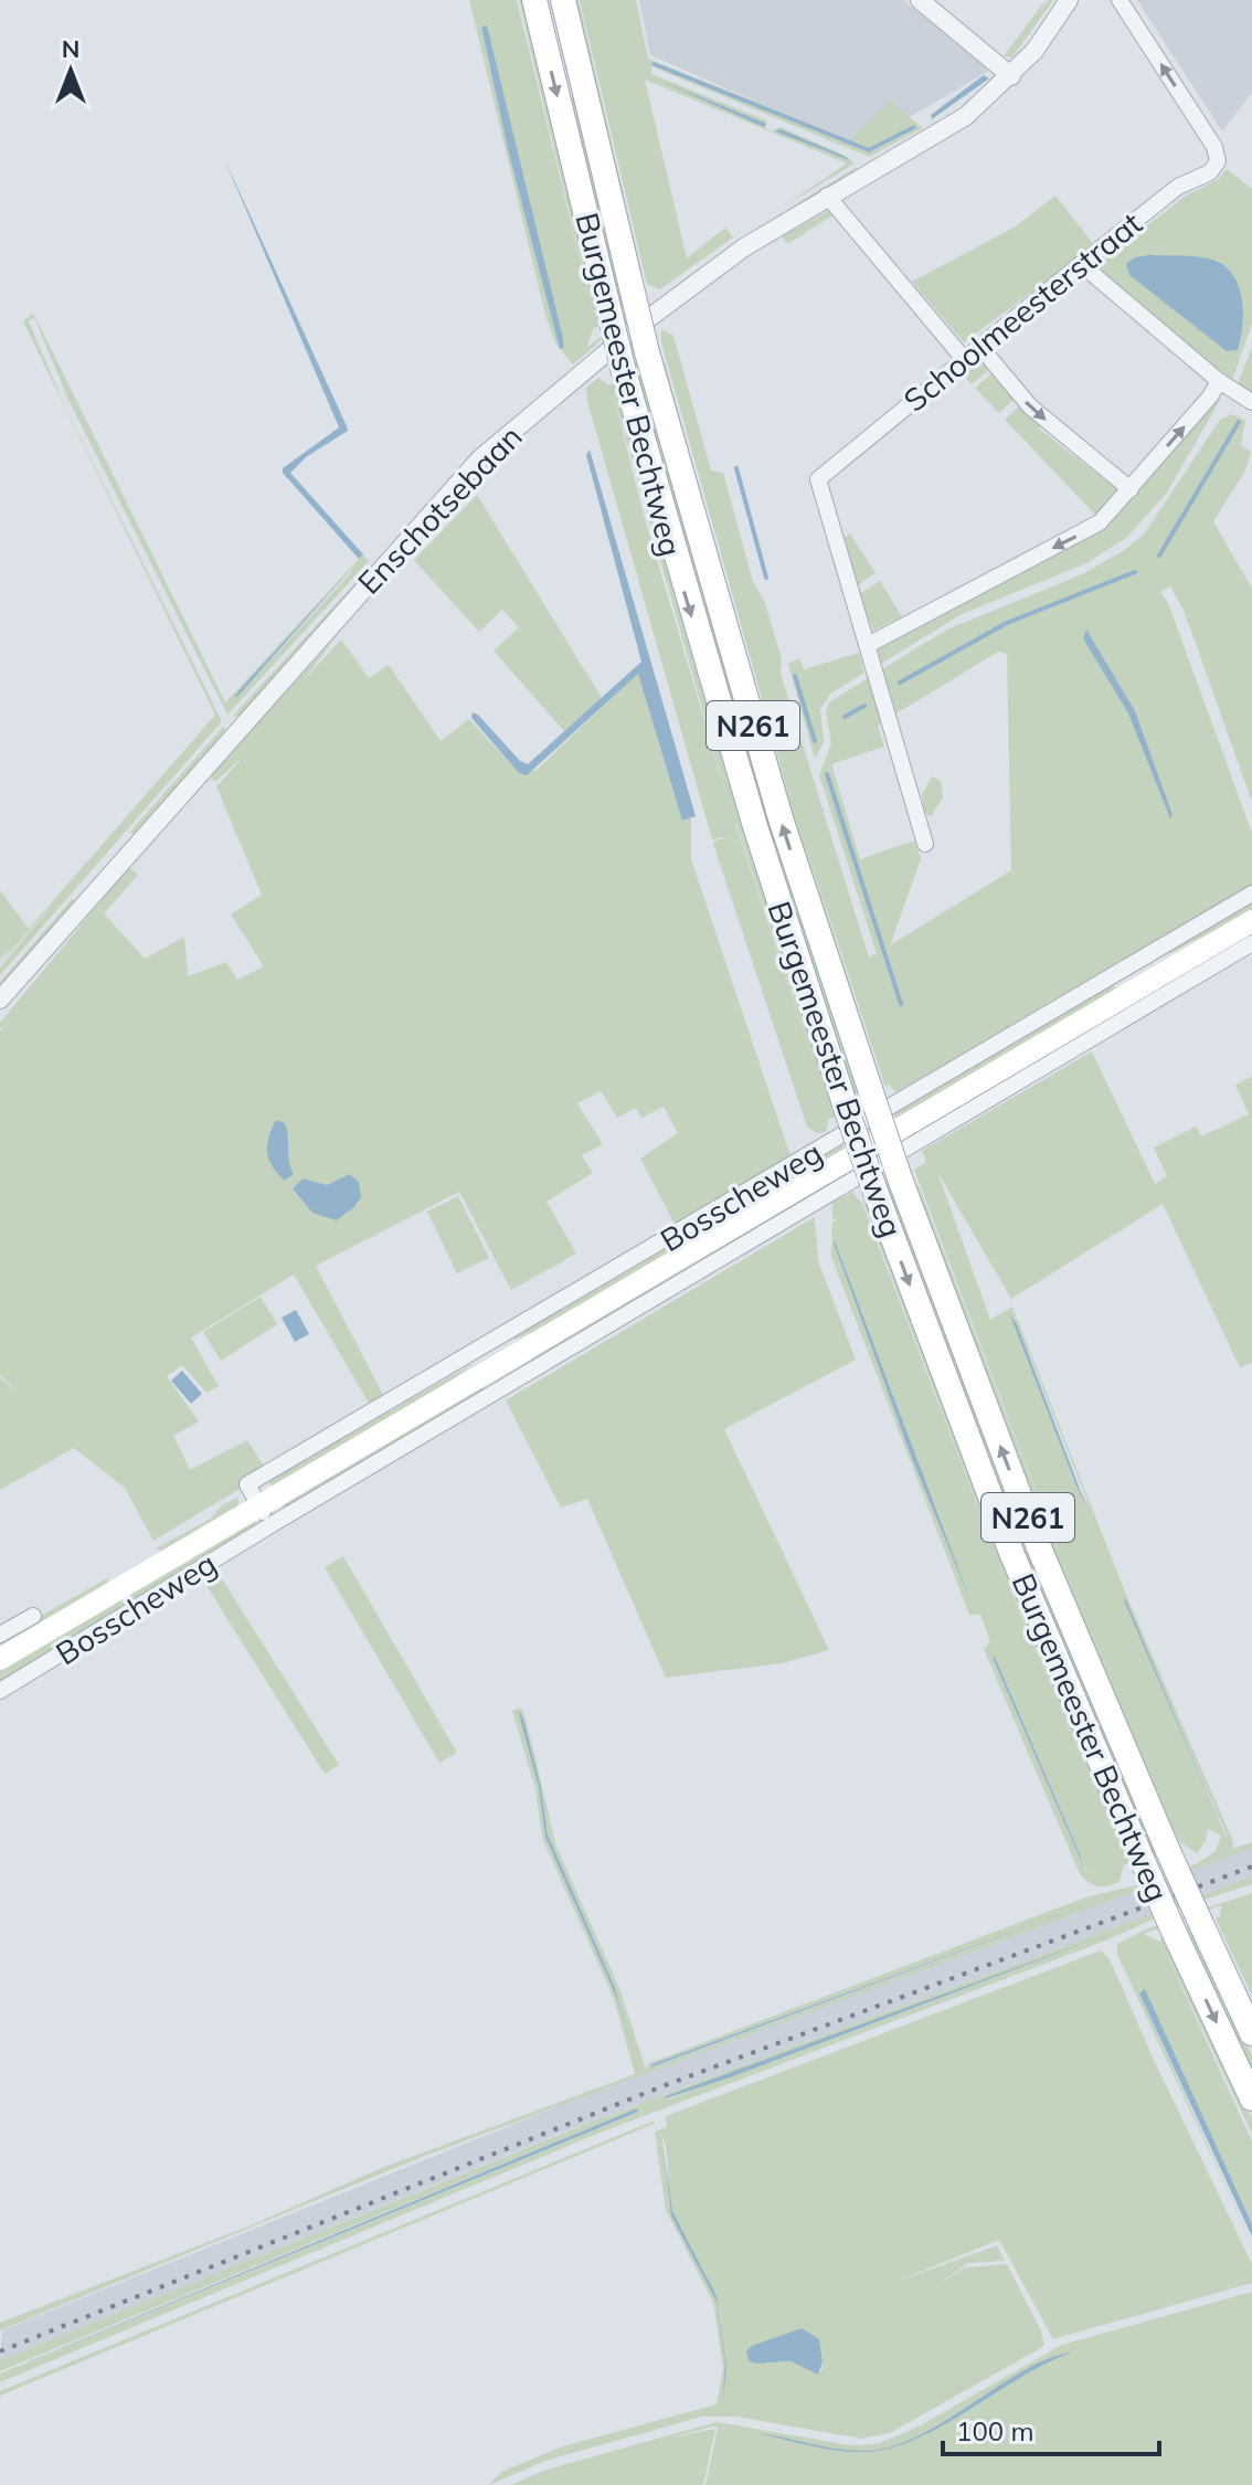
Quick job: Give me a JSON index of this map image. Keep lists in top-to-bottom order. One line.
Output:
{"streets":{"main road":["Burgemeester Bechtweg","N261","Bosscheweg"],"street":["Schoolmeesterstraat","Enschotsebaan"]},"scale_bar":"100 m","north":"top"}
